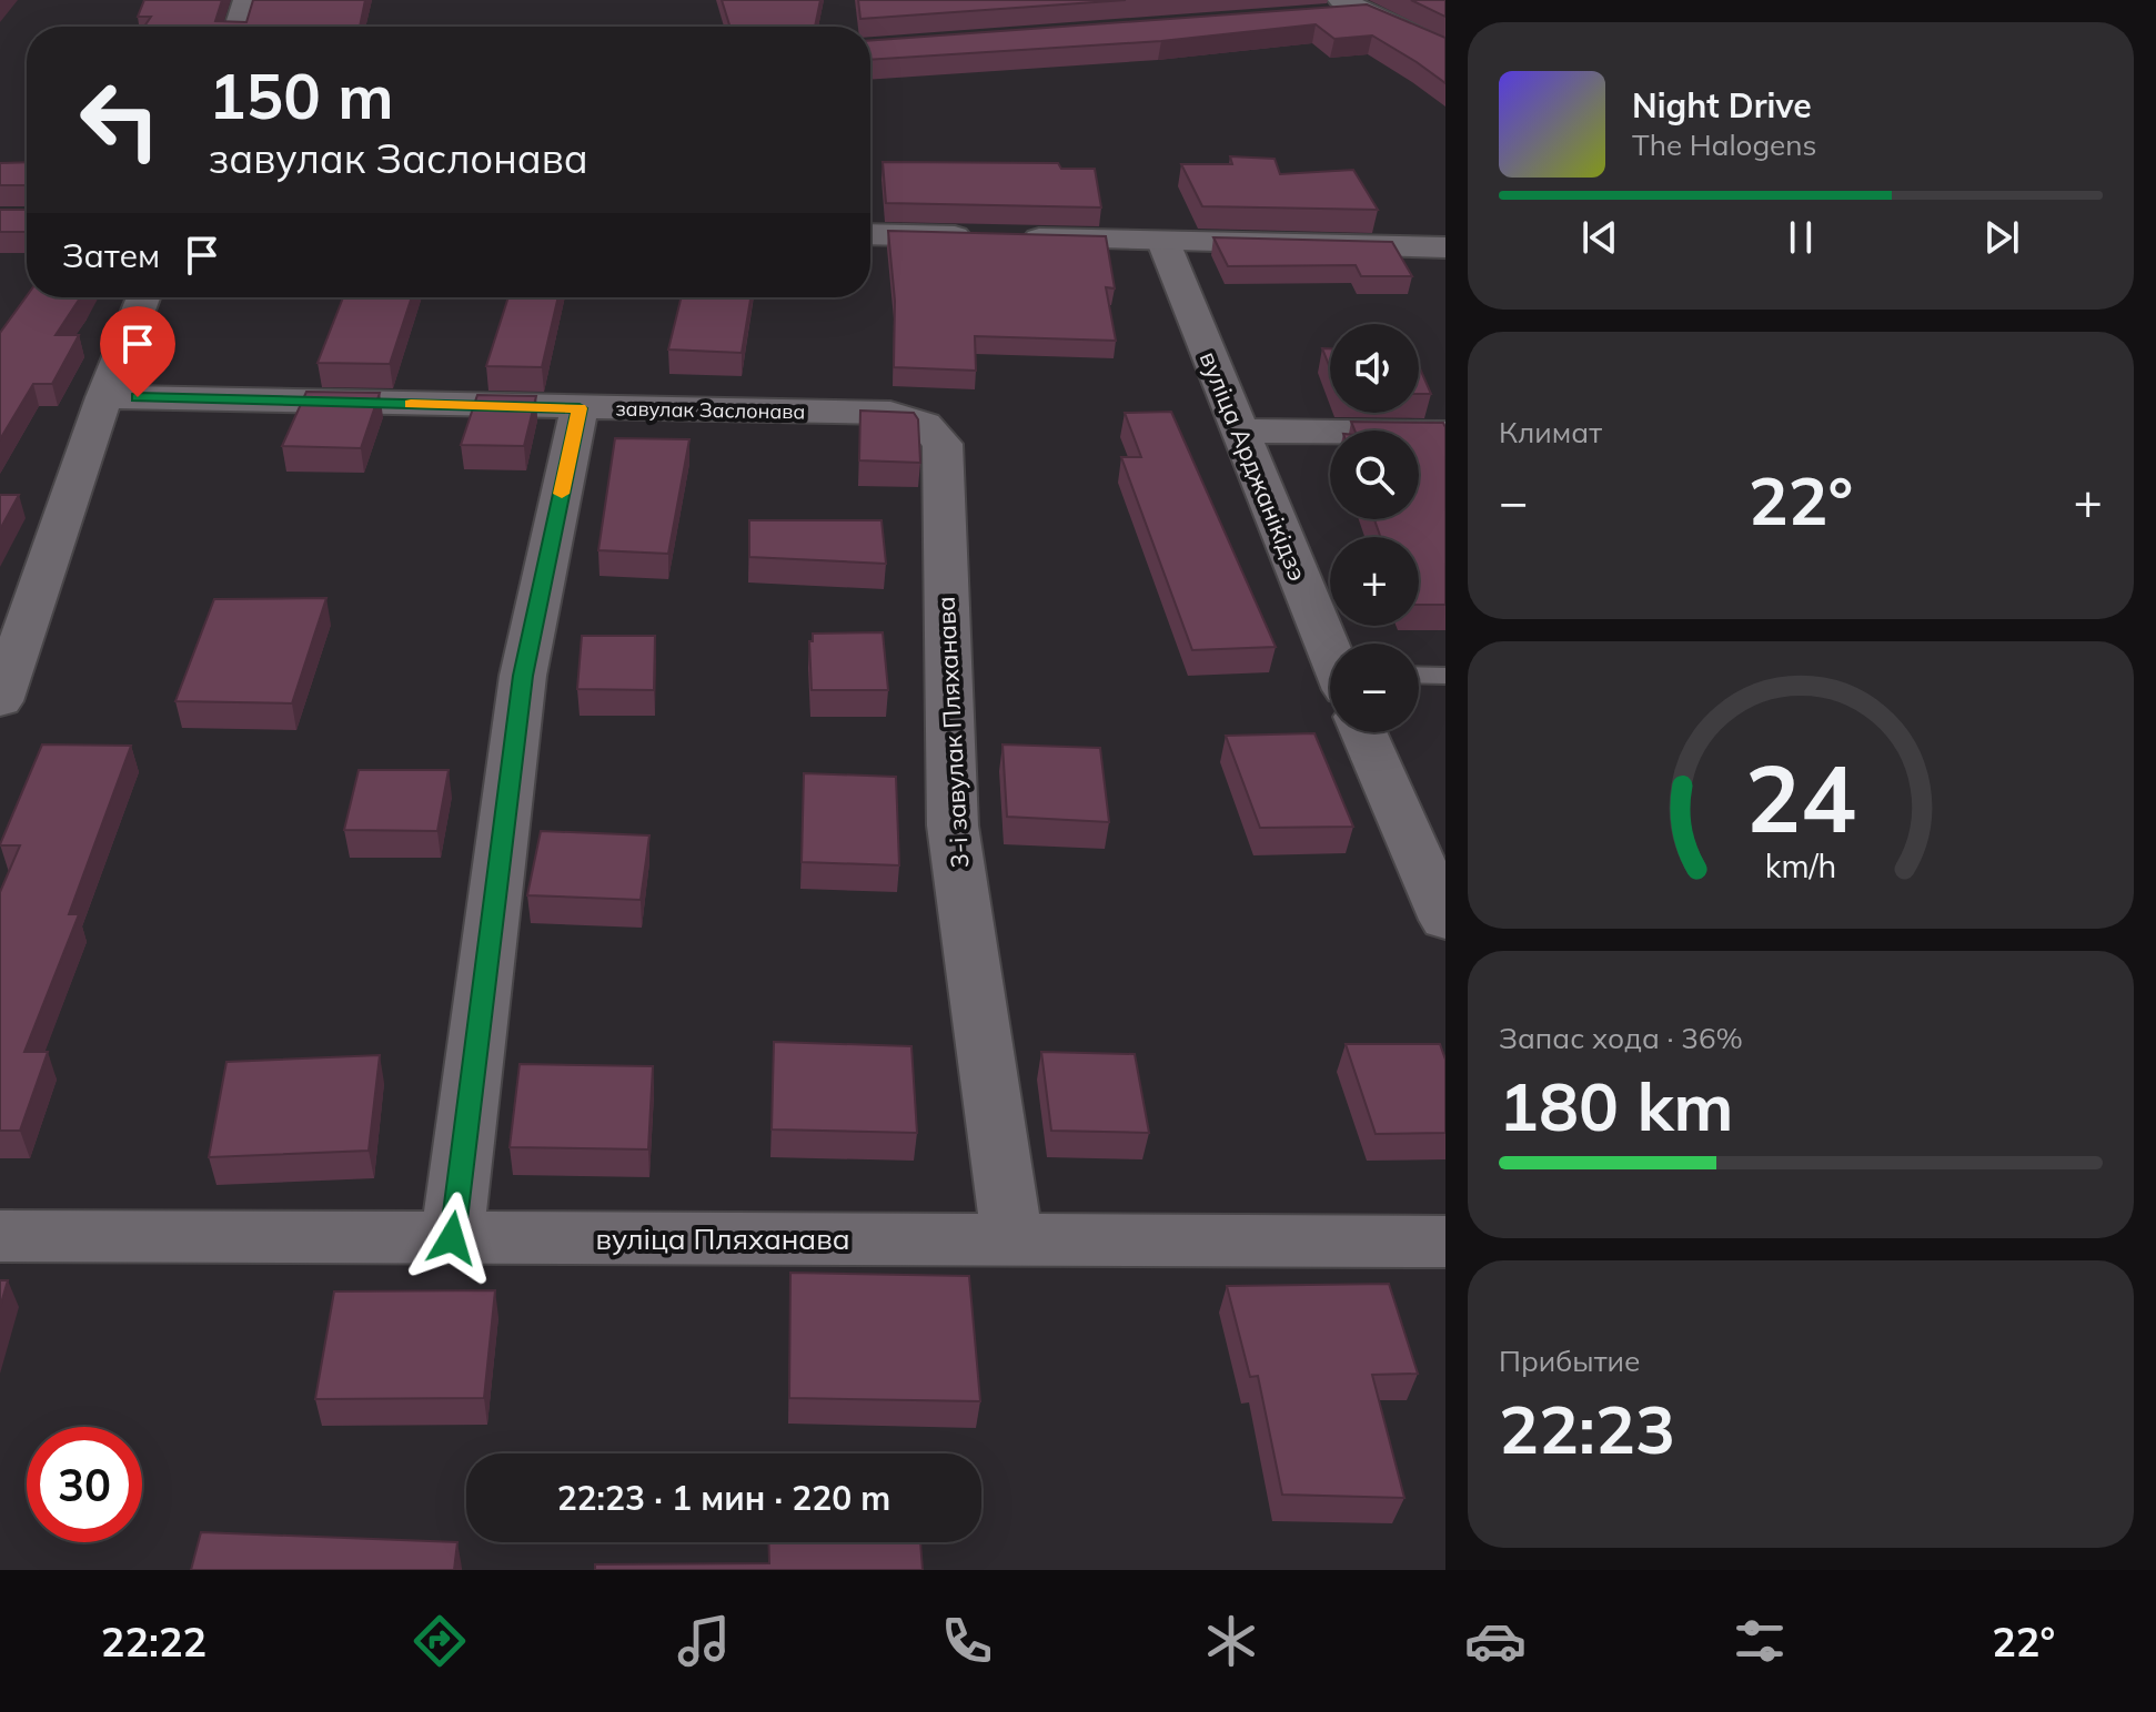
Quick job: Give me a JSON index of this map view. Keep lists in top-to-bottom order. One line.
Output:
{"streets":{"street":["завулак Заслонава","вуліца Арджанікідзэ","3-і завулак Пляханава","вуліца Пляханава"]},"crossings":[["завулак Заслонава","3-і завулак Пляханава"],["3-і завулак Пляханава","вуліца Пляханава"]],"page":{"turn":["150 m","завулак Заслонава"],"song":["Night Drive","The Halogens"],"then":"Затем","map_buttons":["+","−"],"tile":["Климат",["Запас хода · 36%","180 km"],["Прибытие","22:23"]],"heat":["−","22°","+"],"limit":"30","trip":"22:23 · 1 мин · 220 m","tabs":["22:22","22°"],"gauge":["24","km/h"]}}
